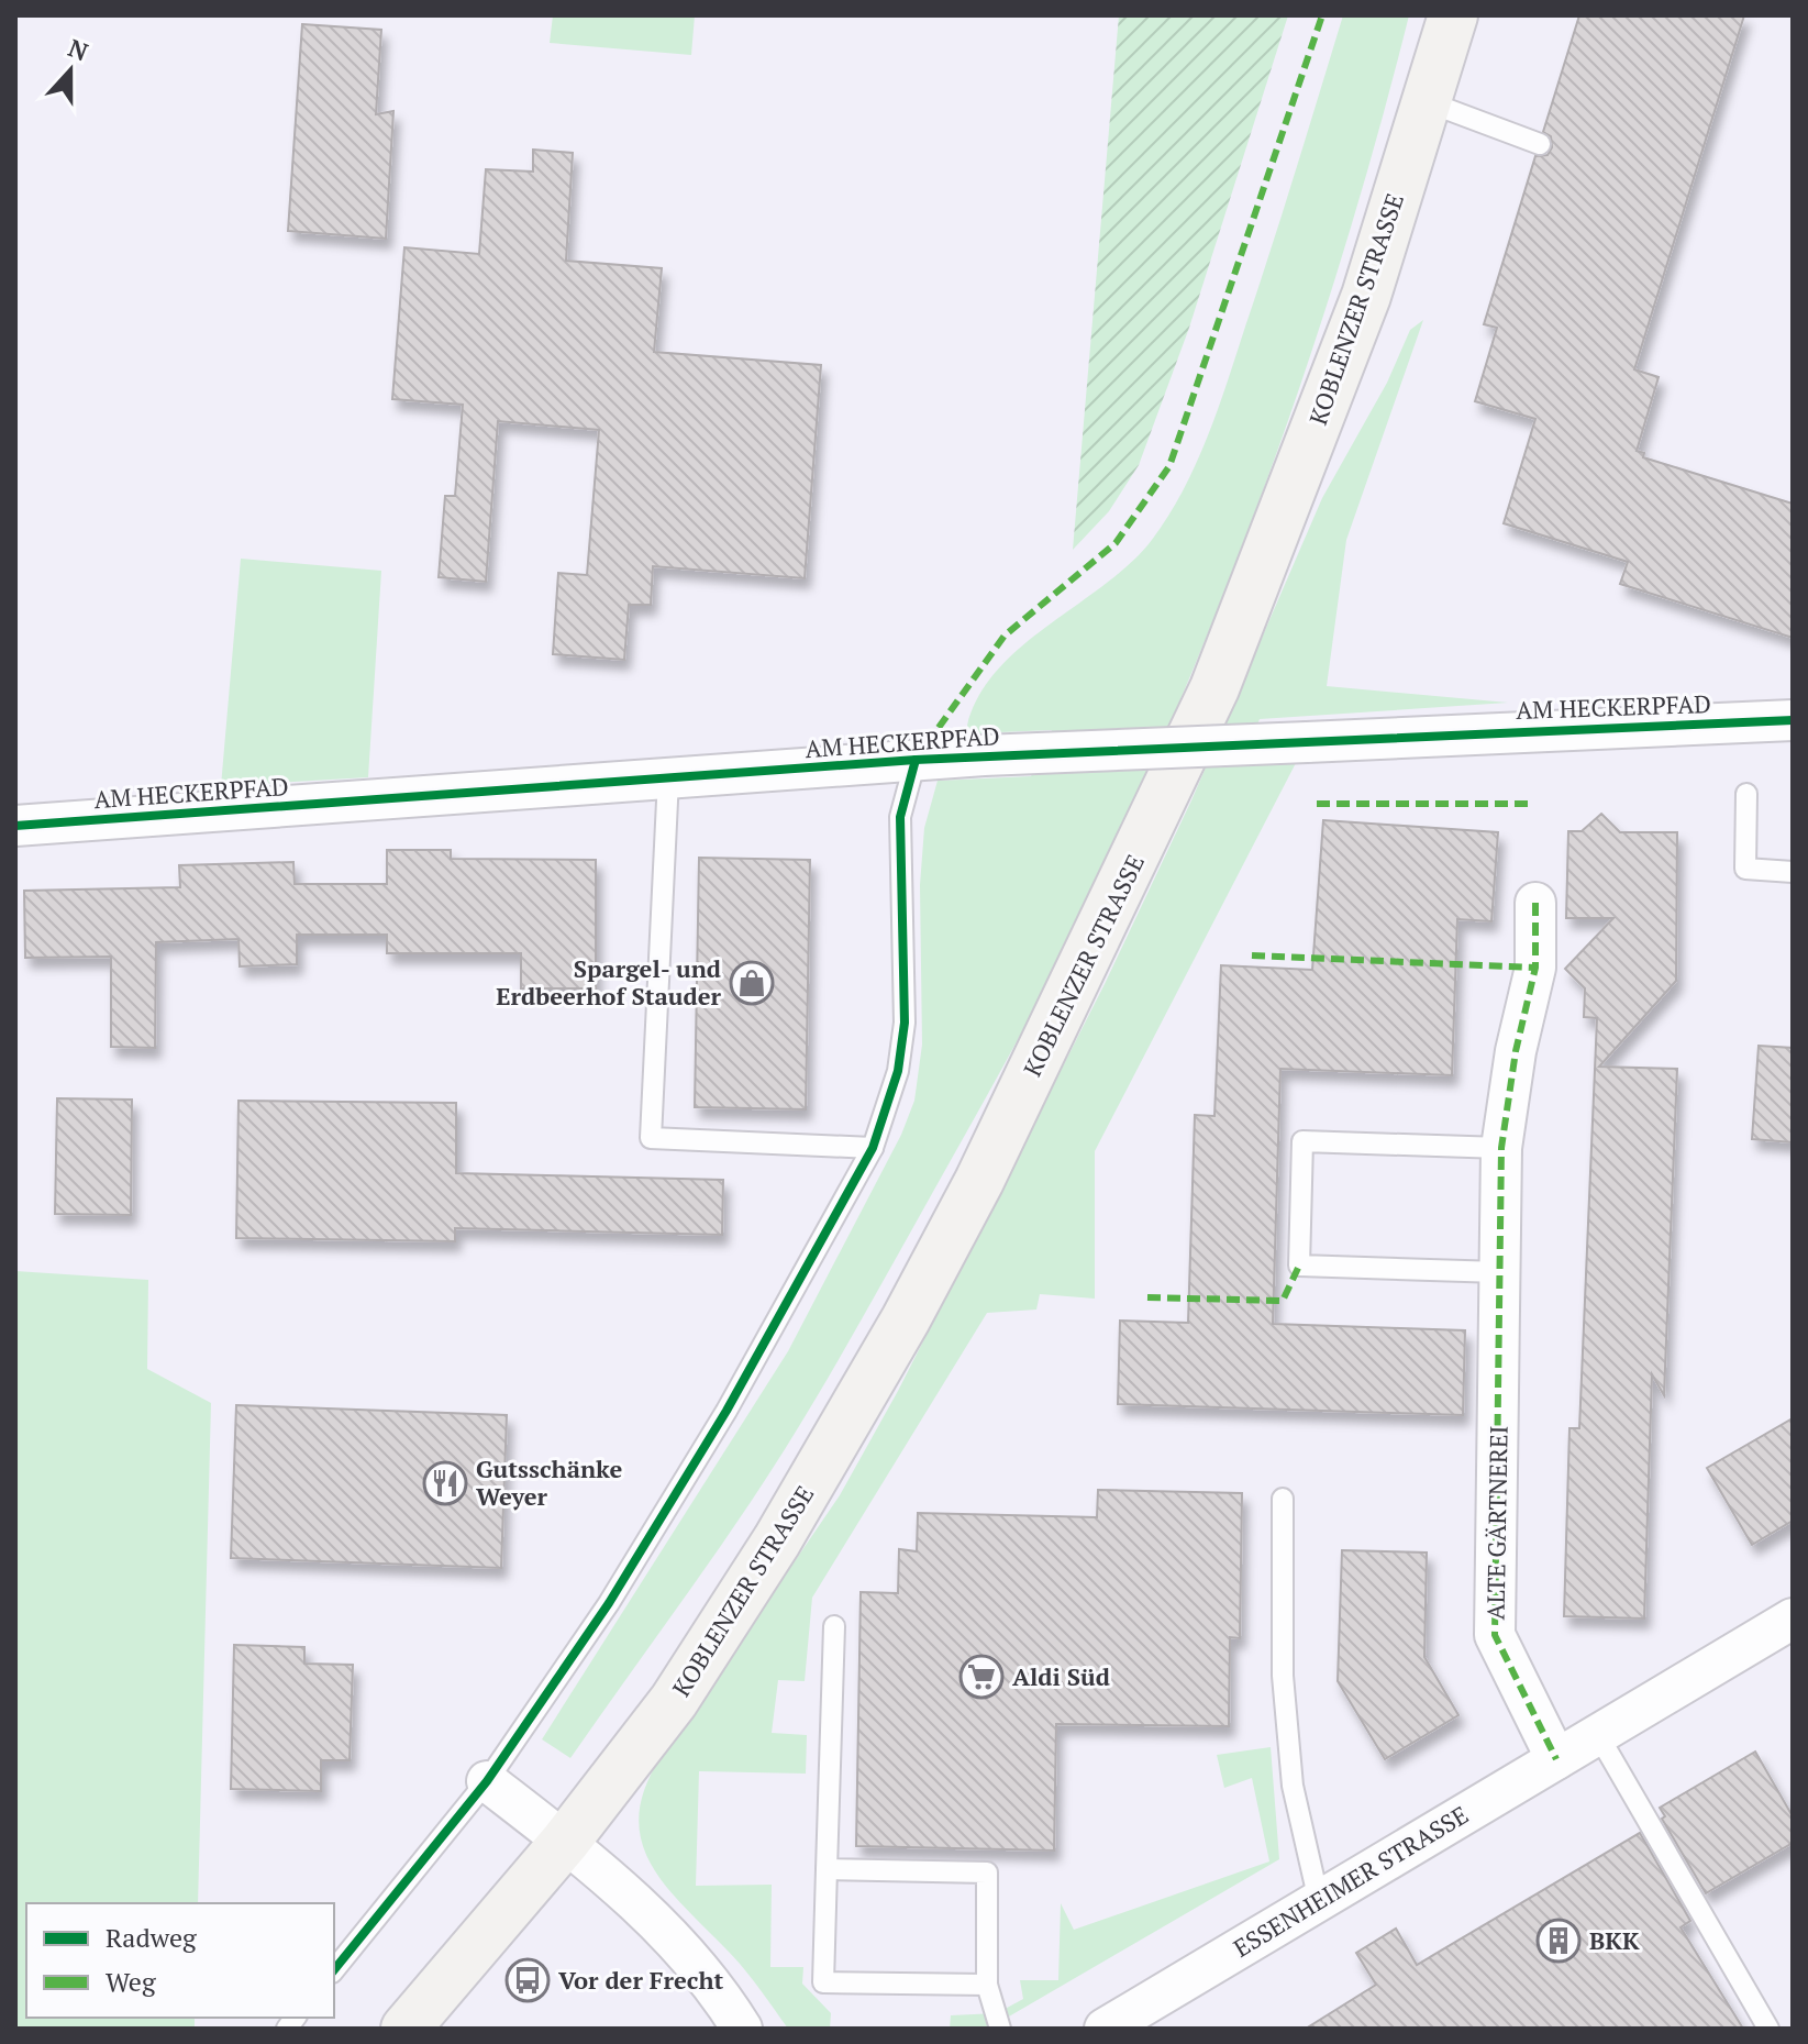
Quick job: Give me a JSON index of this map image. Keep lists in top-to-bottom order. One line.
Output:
{"streets":{"main road":["KOBLENZER STRASSE"],"street":["AM HECKERPFAD","ALTE GÄRTNEREI","ESSENHEIMER STRASSE"]},"crossings":[["ALTE GÄRTNEREI","ESSENHEIMER STRASSE"]],"places":{"shop":["Spargel- und Erdbeerhof Stauder"],"restaurant":["Gutsschänke Weyer"],"supermarket":["Aldi Süd"],"building":["BKK"],"bus stop":["Vor der Frecht"]},"legend":["Radweg","Weg"],"north":"top"}
